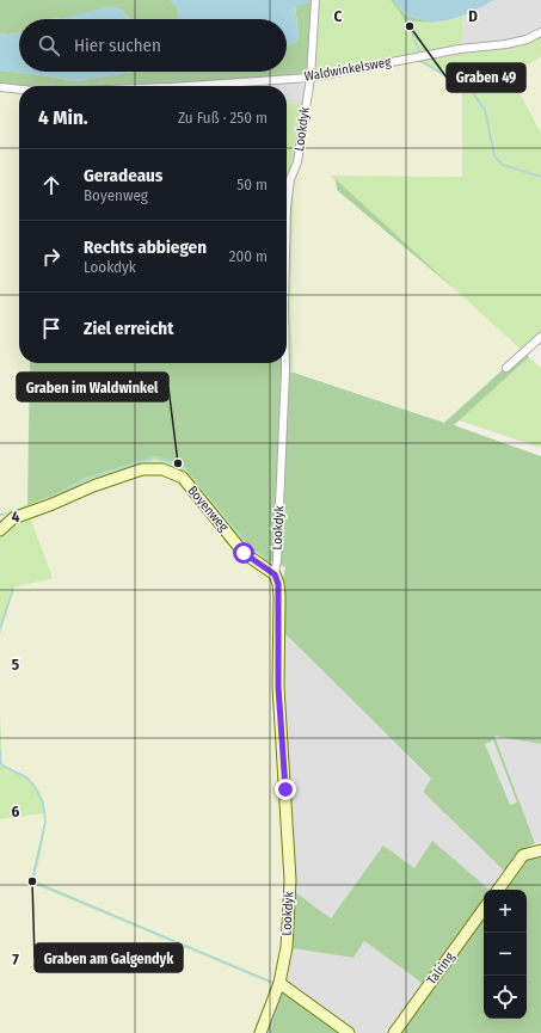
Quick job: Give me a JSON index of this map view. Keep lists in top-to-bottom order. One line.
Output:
{"streets":{"street":["Waldwinkelsweg","Lookdyk","Boyenweg","Talring"]},"crossings":[["Waldwinkelsweg","Lookdyk"],["Lookdyk","Boyenweg"]],"places":["Graben 49","Graben im Waldwinkel","Graben am Galgendyk"],"page":{"search":"Hier suchen","heading":["4 Min.","Zu Fuß · 250 m"],"list":[["Geradeaus","Boyenweg","50 m"],["Rechts abbiegen","Lookdyk","200 m"],"Ziel erreicht"],"map_buttons":["+","−"]},"grid":{"columns":["C","D"],"rows":["4","5","6","7"]}}
